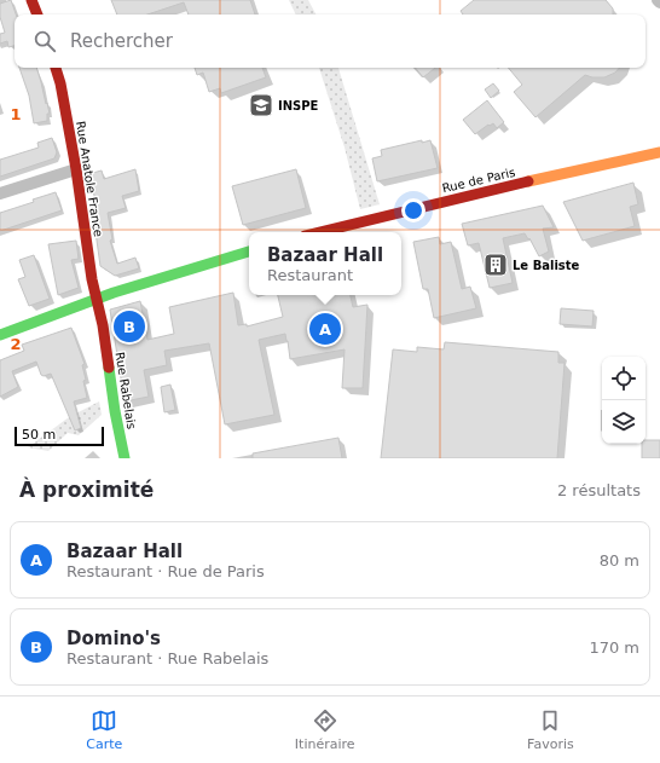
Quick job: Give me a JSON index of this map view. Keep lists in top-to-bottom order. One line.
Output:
{"streets":{"main road":["Rue Anatole France","Rue de Paris","Rue Rabelais"]},"crossings":[["Rue Anatole France","Rue Rabelais"]],"places":{"school or university":["INSPE"],"building":["Le Baliste"]},"scale_bar":"50 m","page":{"search":"Rechercher","popup":["Bazaar Hall","Restaurant"],"pins":["B","A"],"scale":"50 m","heading":["À proximité","2 résultats"],"list":[{"mark":"A","name":"Bazaar Hall","note":"Restaurant · Rue de Paris","value":"80 m"},{"mark":"B","name":"Domino's","note":"Restaurant · Rue Rabelais","value":"170 m"}],"nav":["Carte","Itinéraire","Favoris"]},"grid":{"rows":["1","2"]}}
